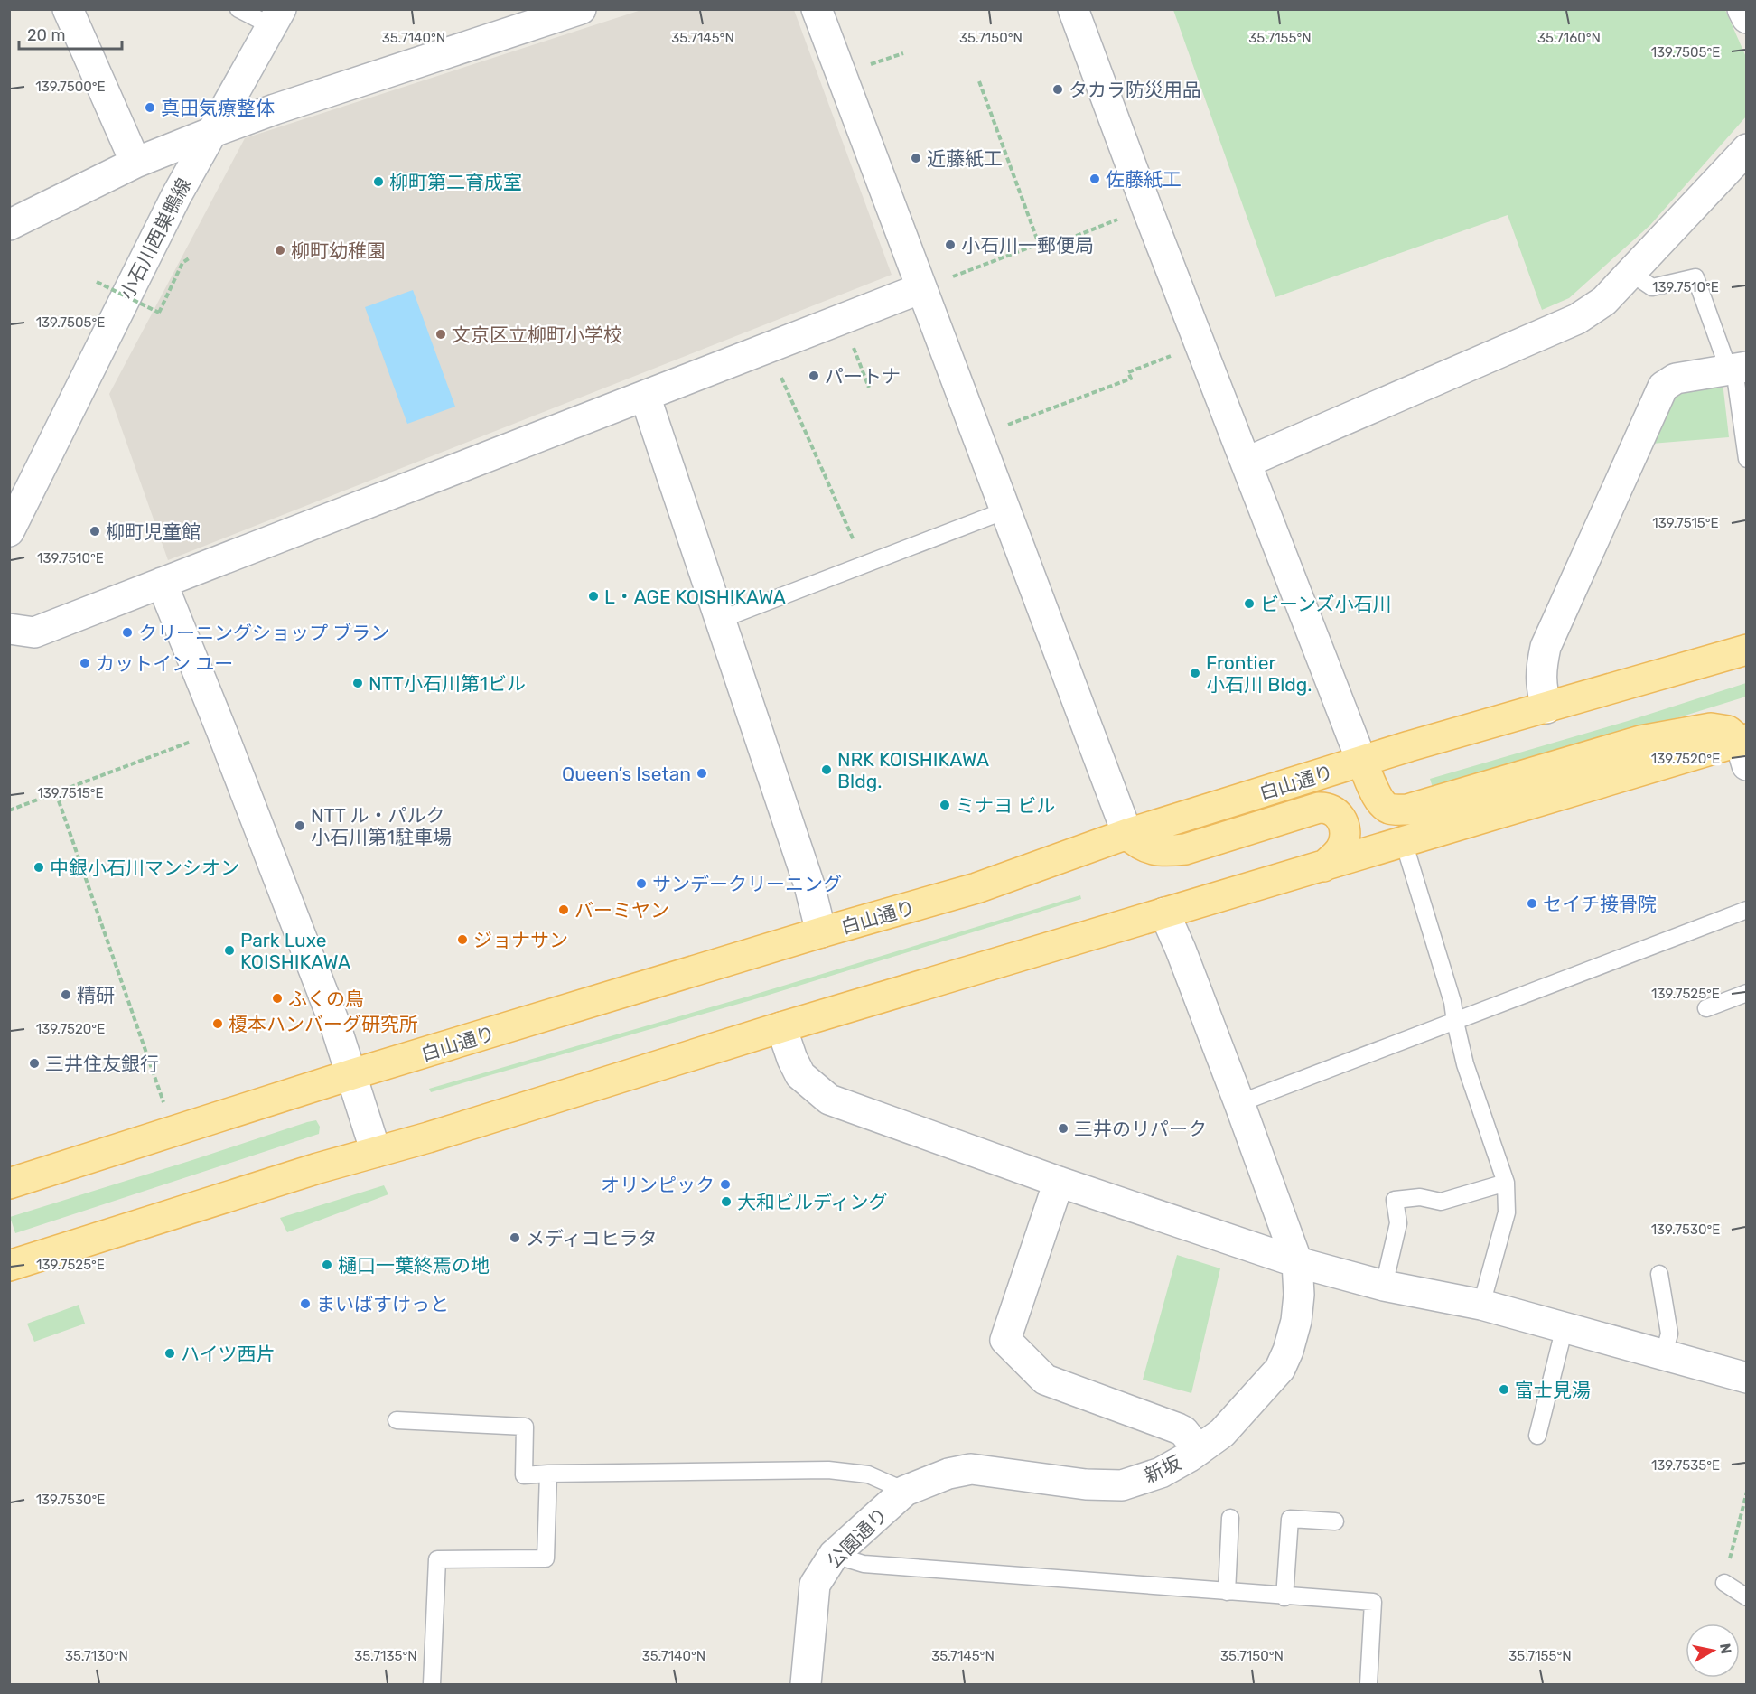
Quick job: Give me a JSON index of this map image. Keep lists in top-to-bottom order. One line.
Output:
{"streets":{"main road":["白山通り"],"street":["小石川西巣鴨線","新坂","公園通り"]},"crossings":[["新坂","公園通り"]],"places":["タカラ防災用品","真田気療整体","近藤紙工","佐藤紙工","柳町第二育成室","小石川一郵便局","柳町幼稚園","文京区立柳町小学校","パートナ","柳町児童館","L・AGE KOISHIKAWA","ビーンズ小石川","クリーニングショップ ブラン","カットイン ユー","Frontier 小石川 Bldg.","NTT小石川第1ビル","NRK KOISHIKAWA Bldg.","Queen’s Isetan","ミナヨ ビル","NTT ル・パルク 小石川第1駐車場","中銀小石川マンシオン","サンデークリーニング","セイチ接骨院","バーミヤン","ジョナサン","Park Luxe KOISHIKAWA","精研","ふくの鳥","榎本ハンバーグ研究所","三井住友銀行","三井のリパーク","オリンピック","大和ビルディング","メディコヒラタ","樋口一葉終焉の地","まいばすけっと","ハイツ西片","富士見湯"],"scale_bar":"20 m","north":"right","coordinates":["35.7160°N","35.7140°N","35.7145°N","35.7150°N","35.7155°N","139.7505°E","139.7500°E","139.7510°E","139.7515°E","139.7520°E","139.7525°E","139.7530°E","139.7535°E","35.7130°N","35.7135°N"]}
